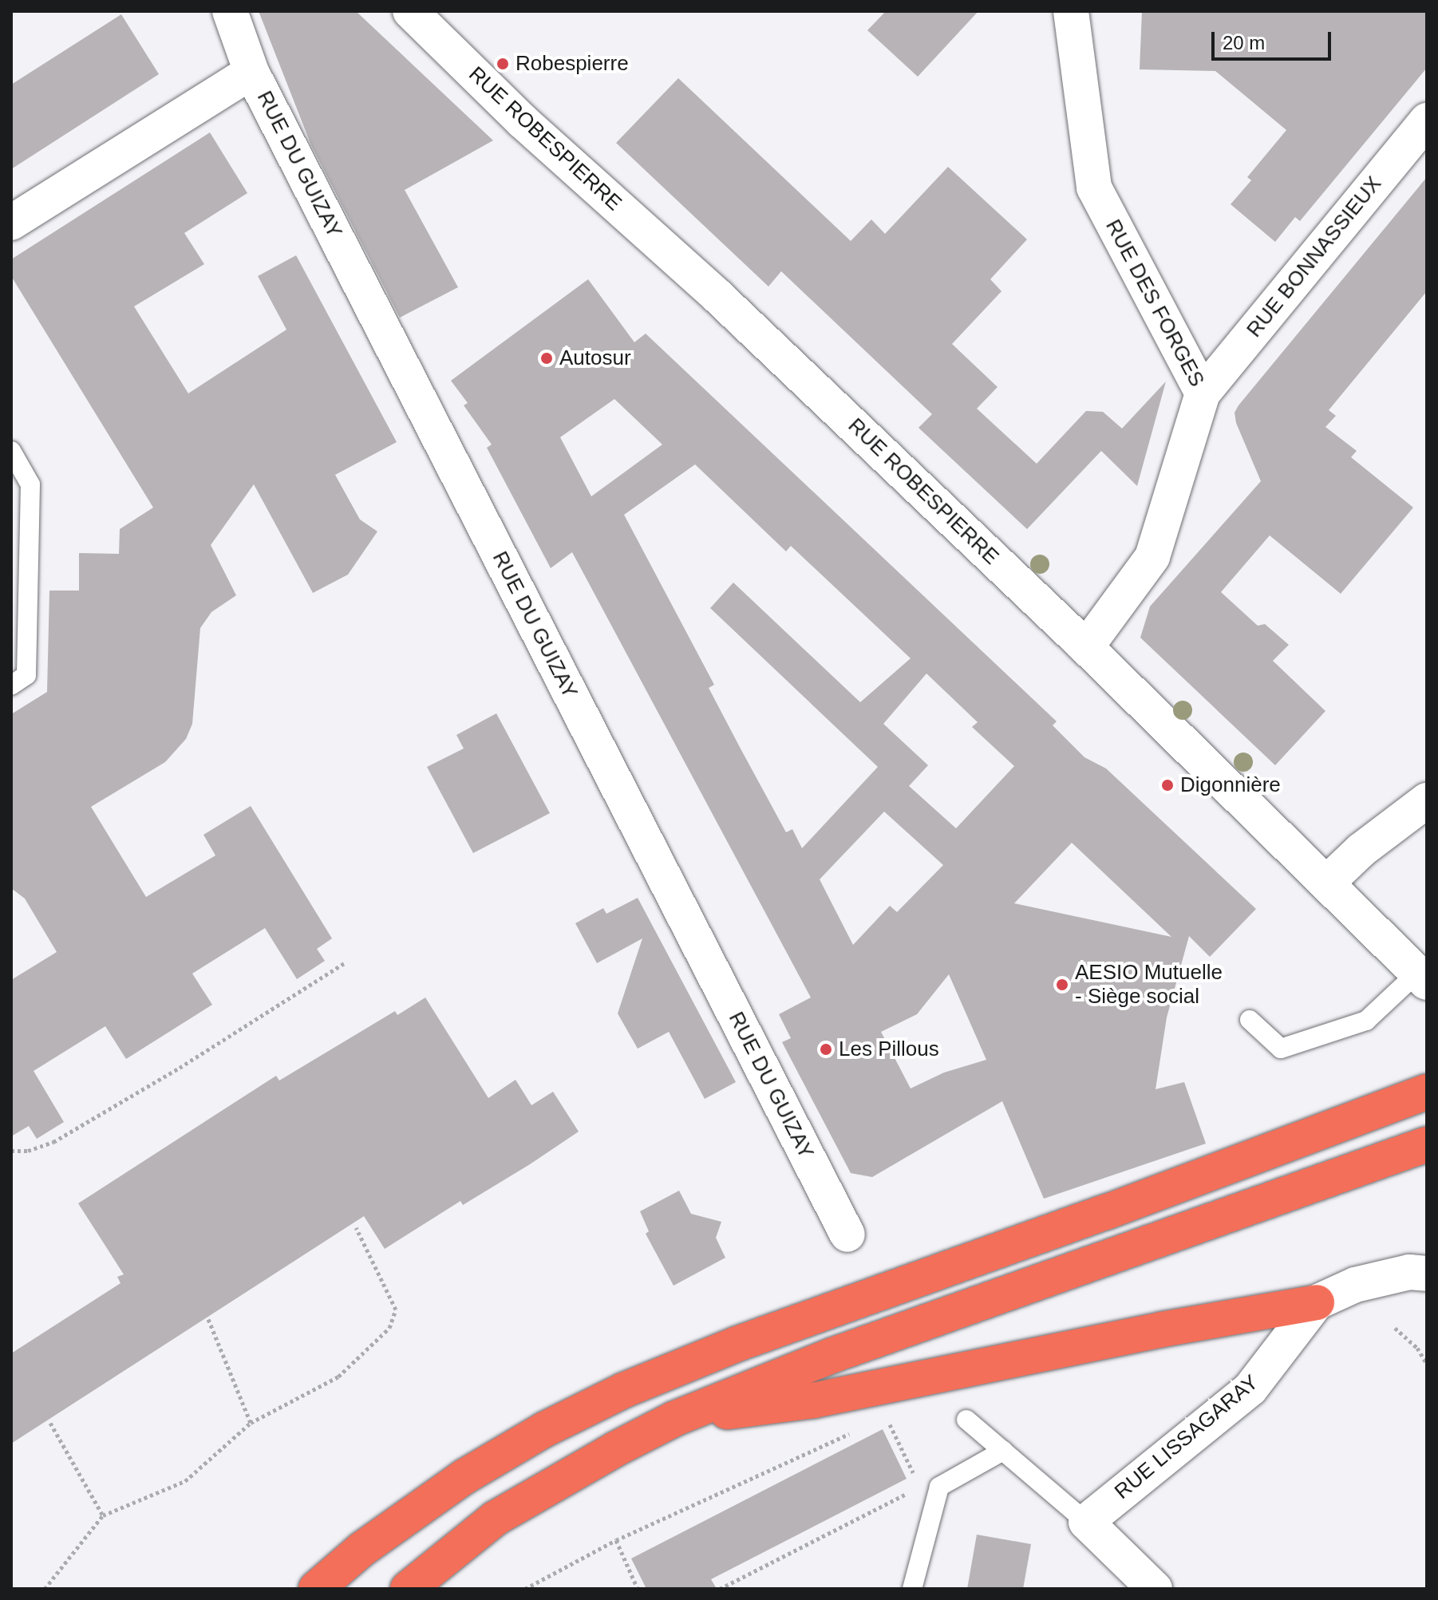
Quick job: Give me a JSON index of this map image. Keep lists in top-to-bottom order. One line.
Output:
{"streets":{"street":["RUE ROBESPIERRE","RUE DU GUIZAY","RUE BONNASSIEUX","RUE DES FORGES","RUE LISSAGARAY"]},"crossings":[["RUE ROBESPIERRE","RUE DES FORGES"],["RUE BONNASSIEUX","RUE DES FORGES"]],"places":["Robespierre","Autosur","Digonnière","AESIO Mutuelle - Siège social","Les Pillous"],"scale_bar":"20 m"}
